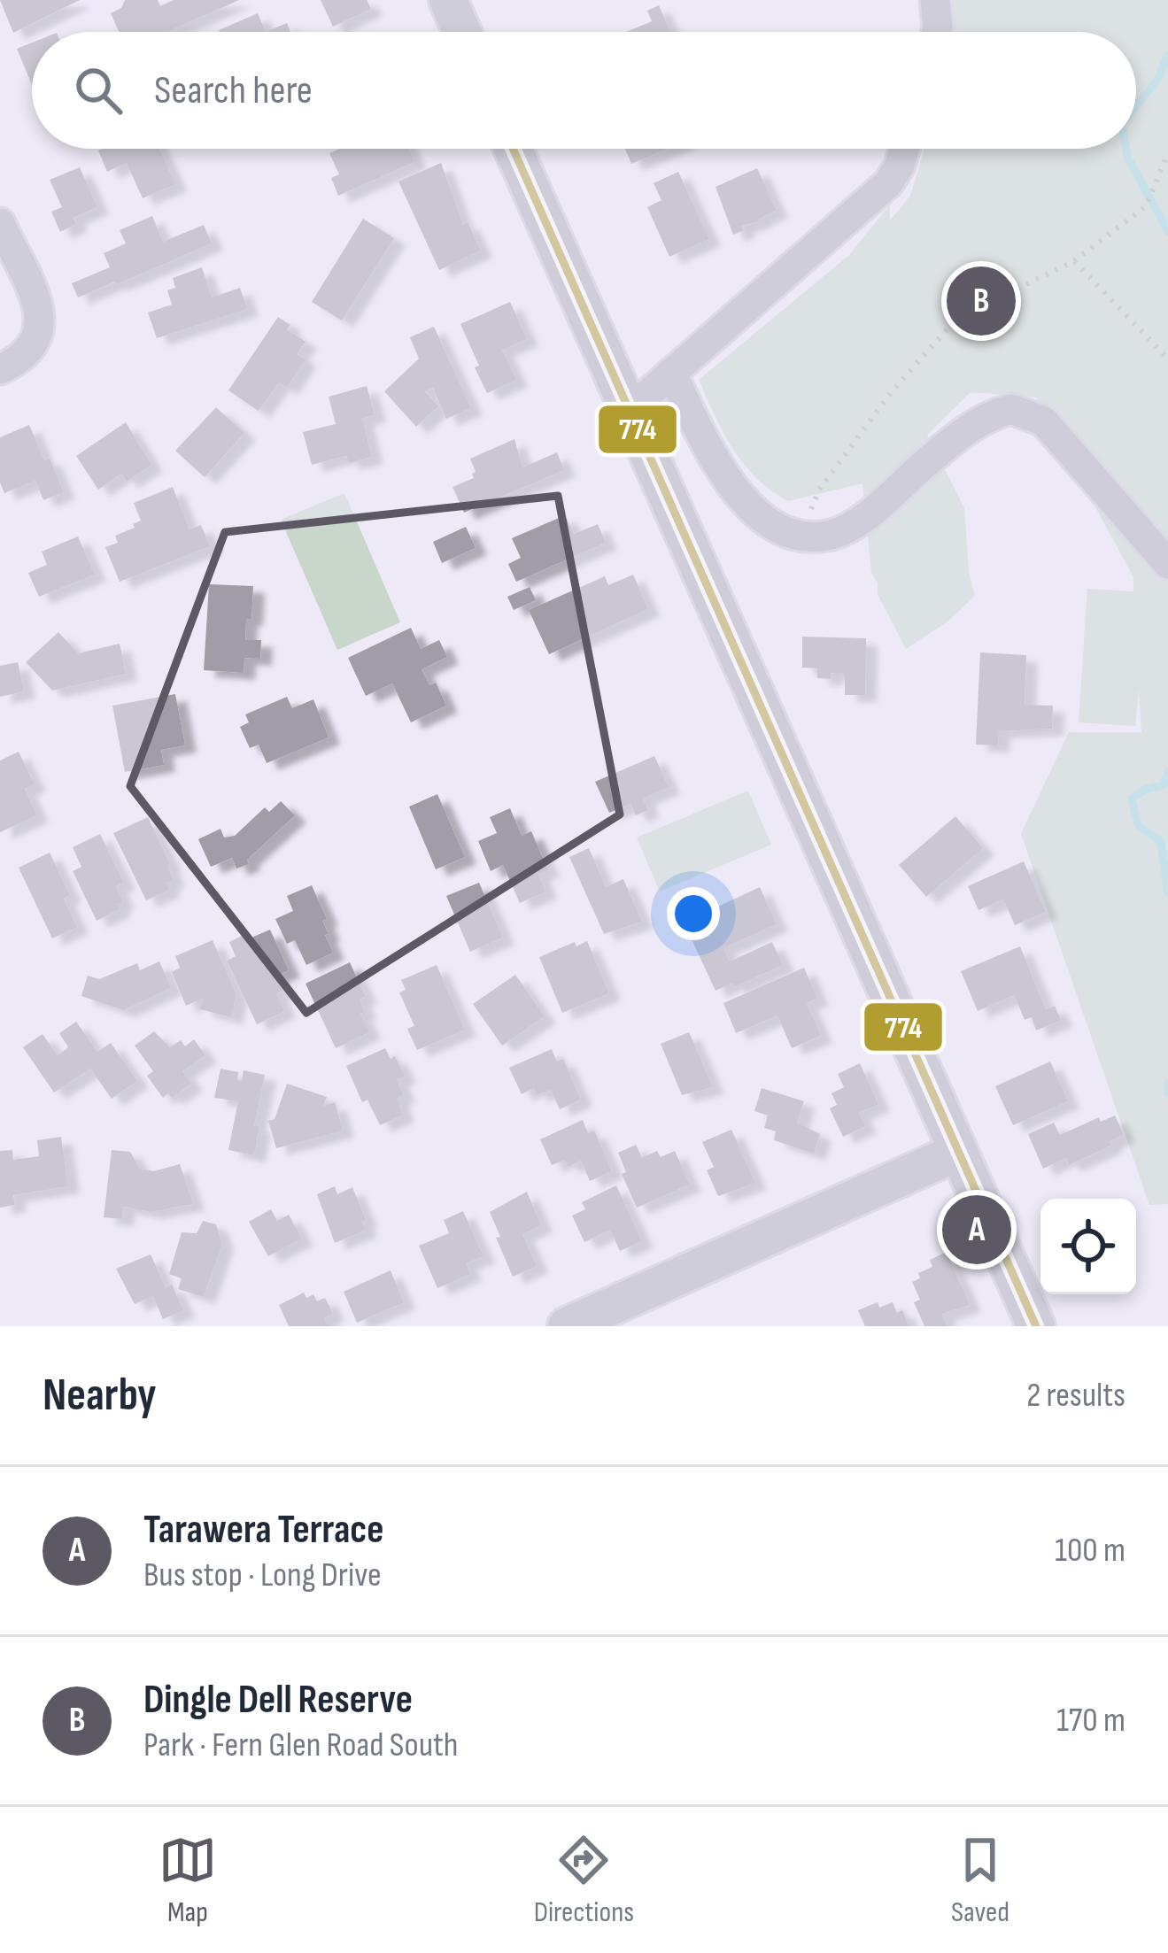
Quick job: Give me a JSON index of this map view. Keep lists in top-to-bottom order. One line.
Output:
{"lines":["transit line 774"],"page":{"search":"Search here","pins":["B","A"],"heading":["Nearby","2 results"],"list":[{"mark":"A","name":"Tarawera Terrace","note":"Bus stop · Long Drive","value":"100 m"},{"mark":"B","name":"Dingle Dell Reserve","note":"Park · Fern Glen Road South","value":"170 m"}],"nav":["Map","Directions","Saved"]}}
